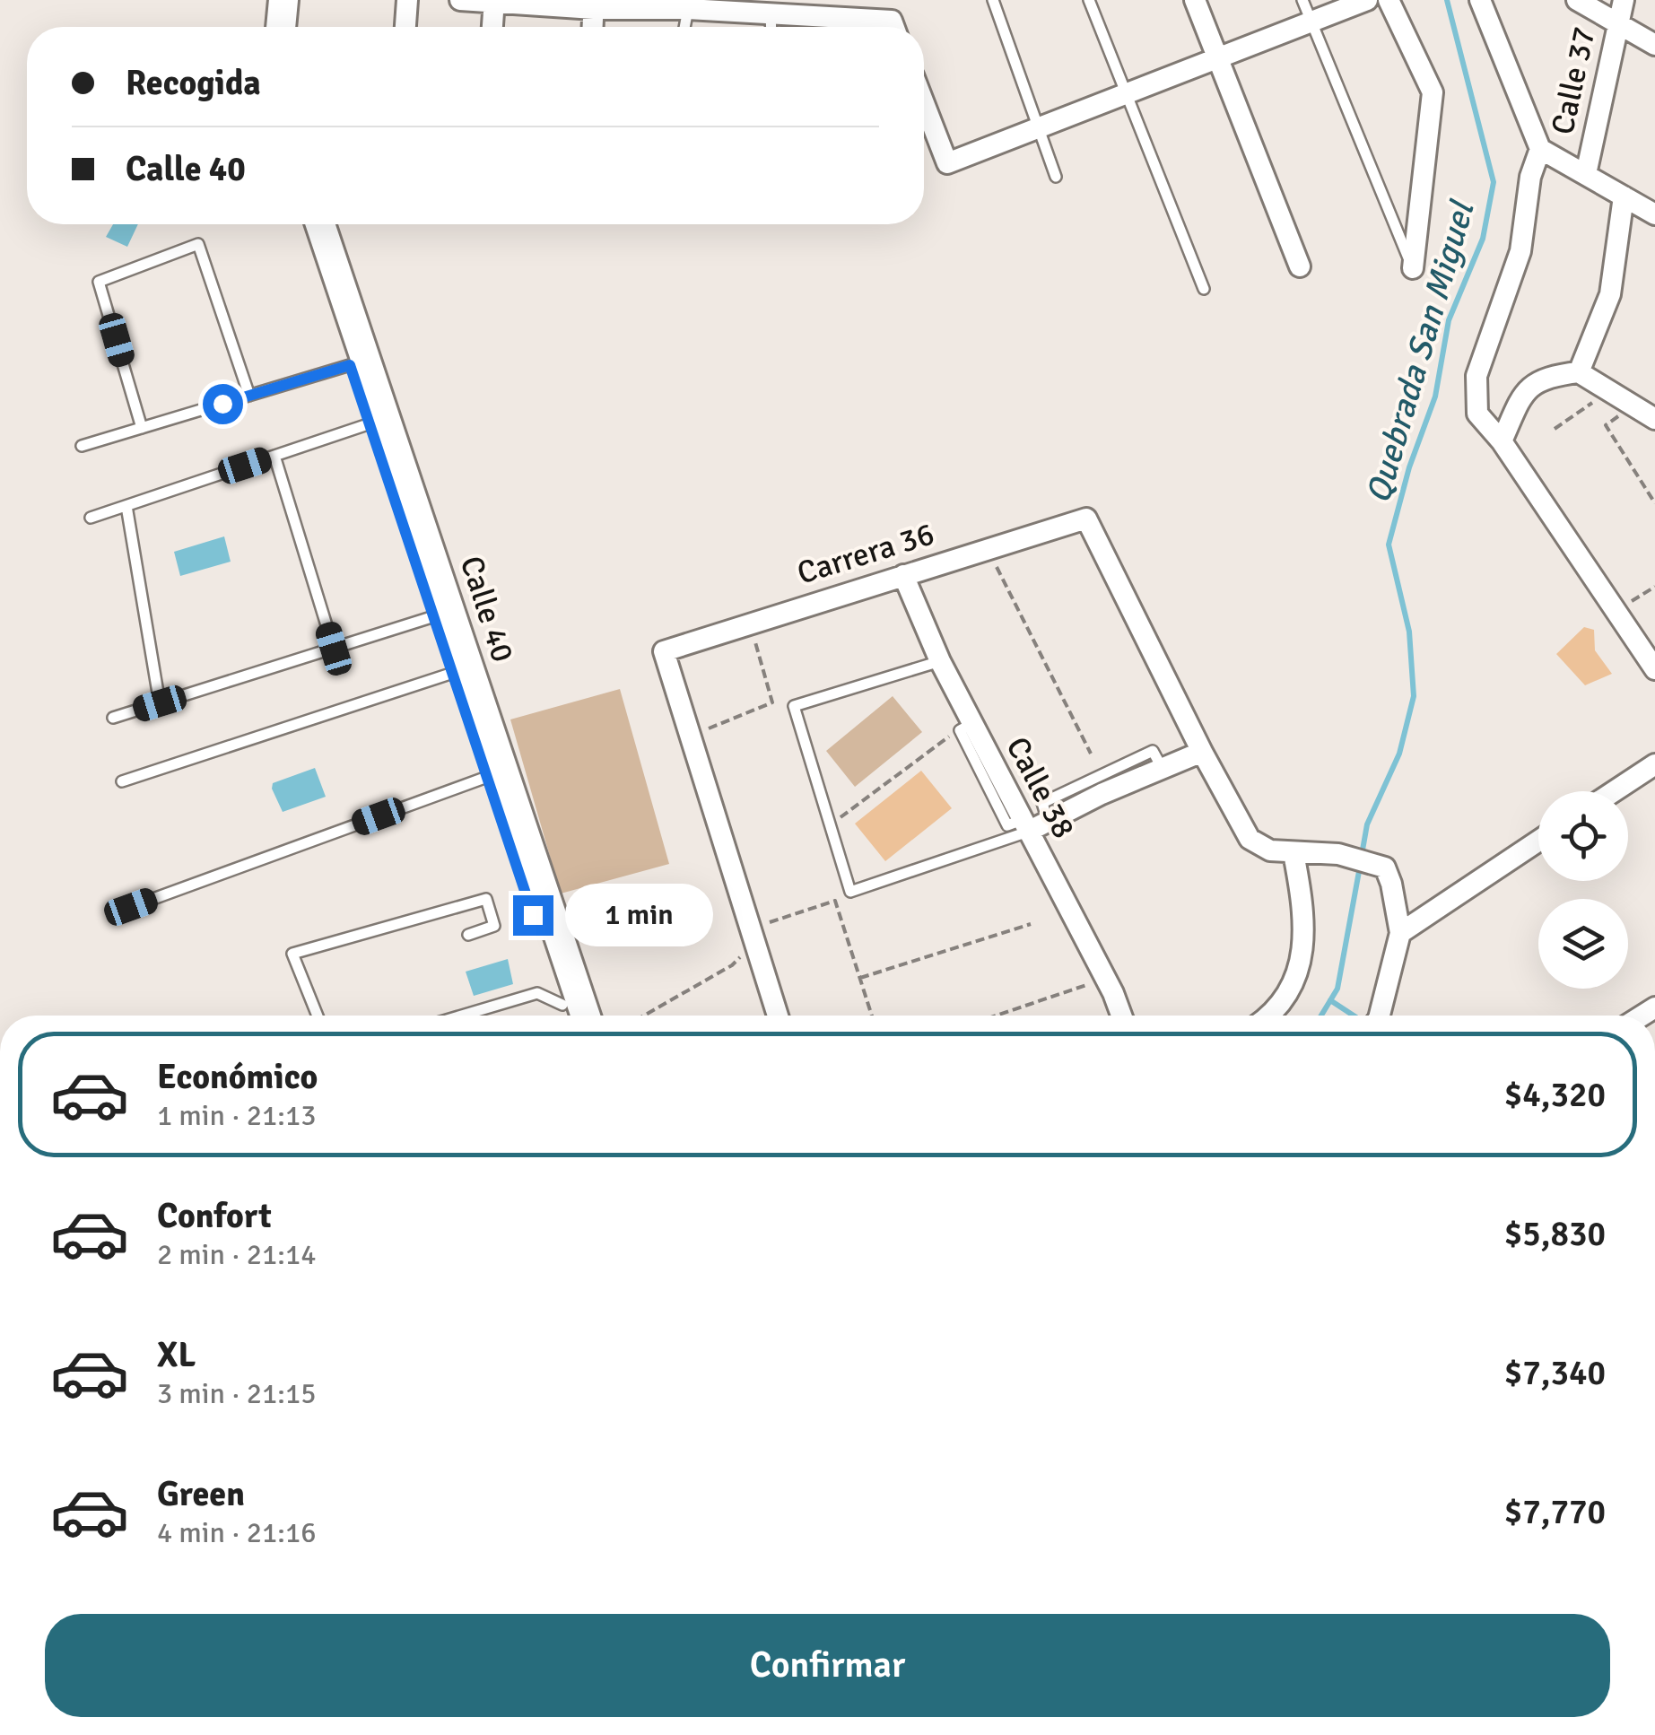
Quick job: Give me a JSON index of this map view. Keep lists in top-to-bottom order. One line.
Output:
{"streets":{"main road":["Calle 40"],"street":["Calle 37","Carrera 36","Calle 38"]},"crossings":[["Carrera 36","Calle 38"]],"water":["Quebrada San Miguel"],"page":{"banner":["Recogida","Calle 40"],"bubble":"1 min","list":[{"name":"Económico","note":"1 min · 21:13","value":"$4,320"},{"name":"Confort","note":"2 min · 21:14","value":"$5,830"},{"name":"XL","note":"3 min · 21:15","value":"$7,340"},{"name":"Green","note":"4 min · 21:16","value":"$7,770"}],"buttons":"Confirmar"}}
